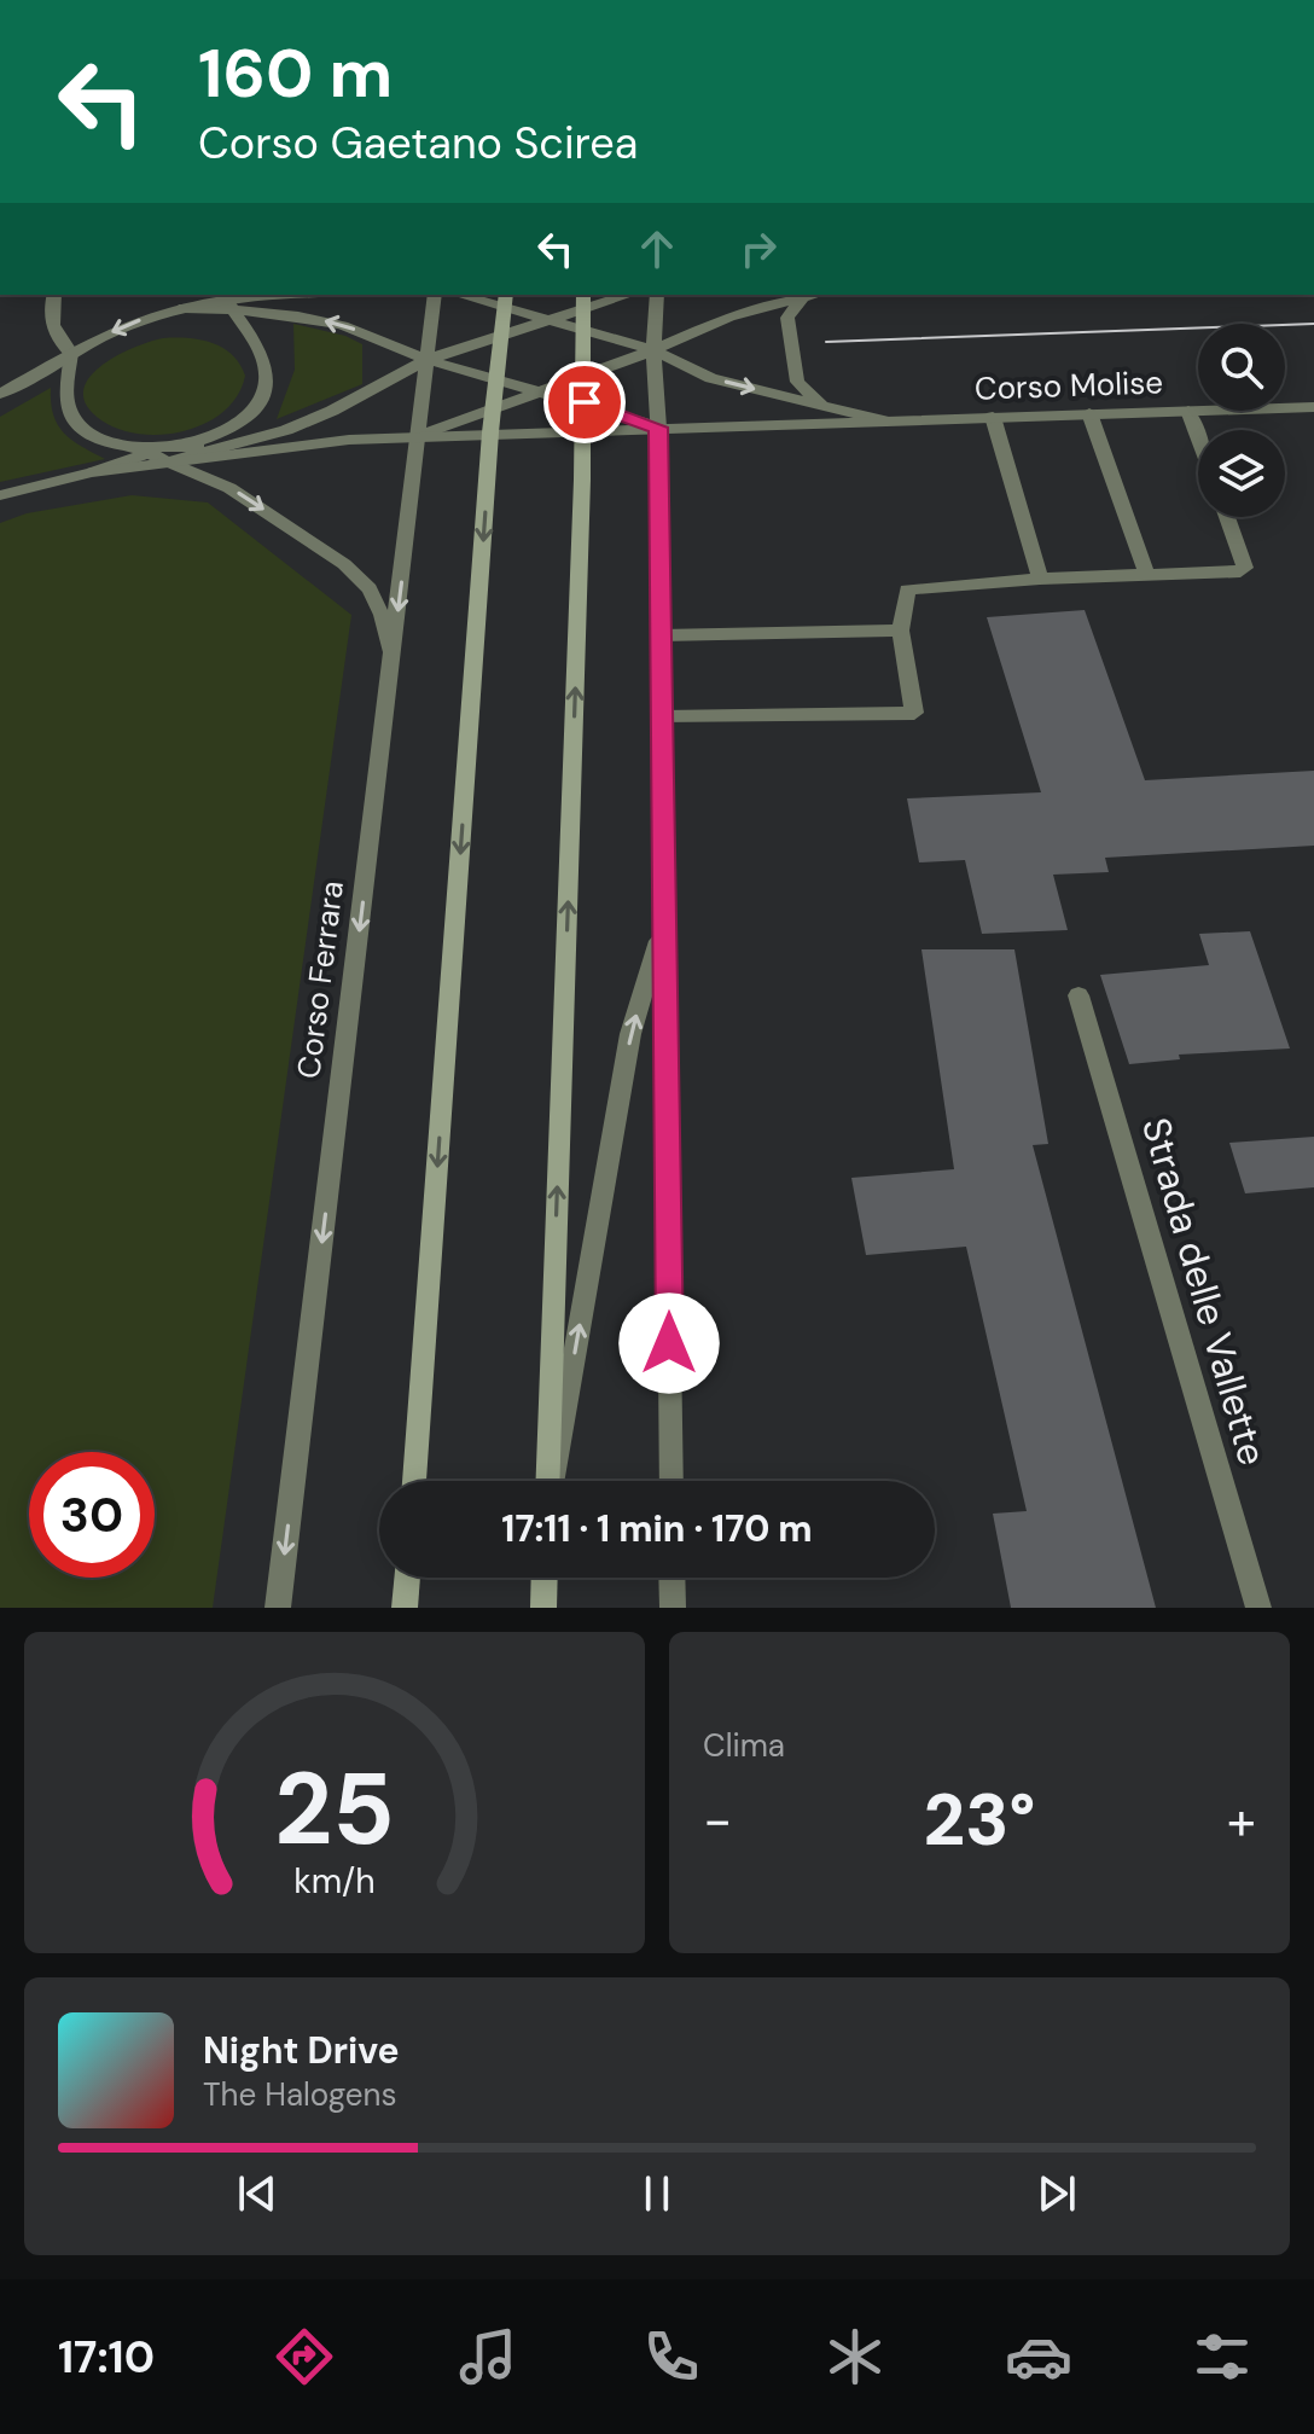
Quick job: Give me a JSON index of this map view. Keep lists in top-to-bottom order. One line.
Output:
{"streets":{"street":["Corso Molise","Corso Ferrara","Strada delle Vallette"]},"crossings":[["Corso Molise","Corso Ferrara"]],"one_way":["Corso Ferrara"],"page":{"turn":["160 m","Corso Gaetano Scirea"],"limit":"30","trip":"17:11 · 1 min · 170 m","tile":"Clima","heat":["−","23°","+"],"song":["Night Drive","The Halogens"],"tabs":"17:10","gauge":["25","km/h"]}}
